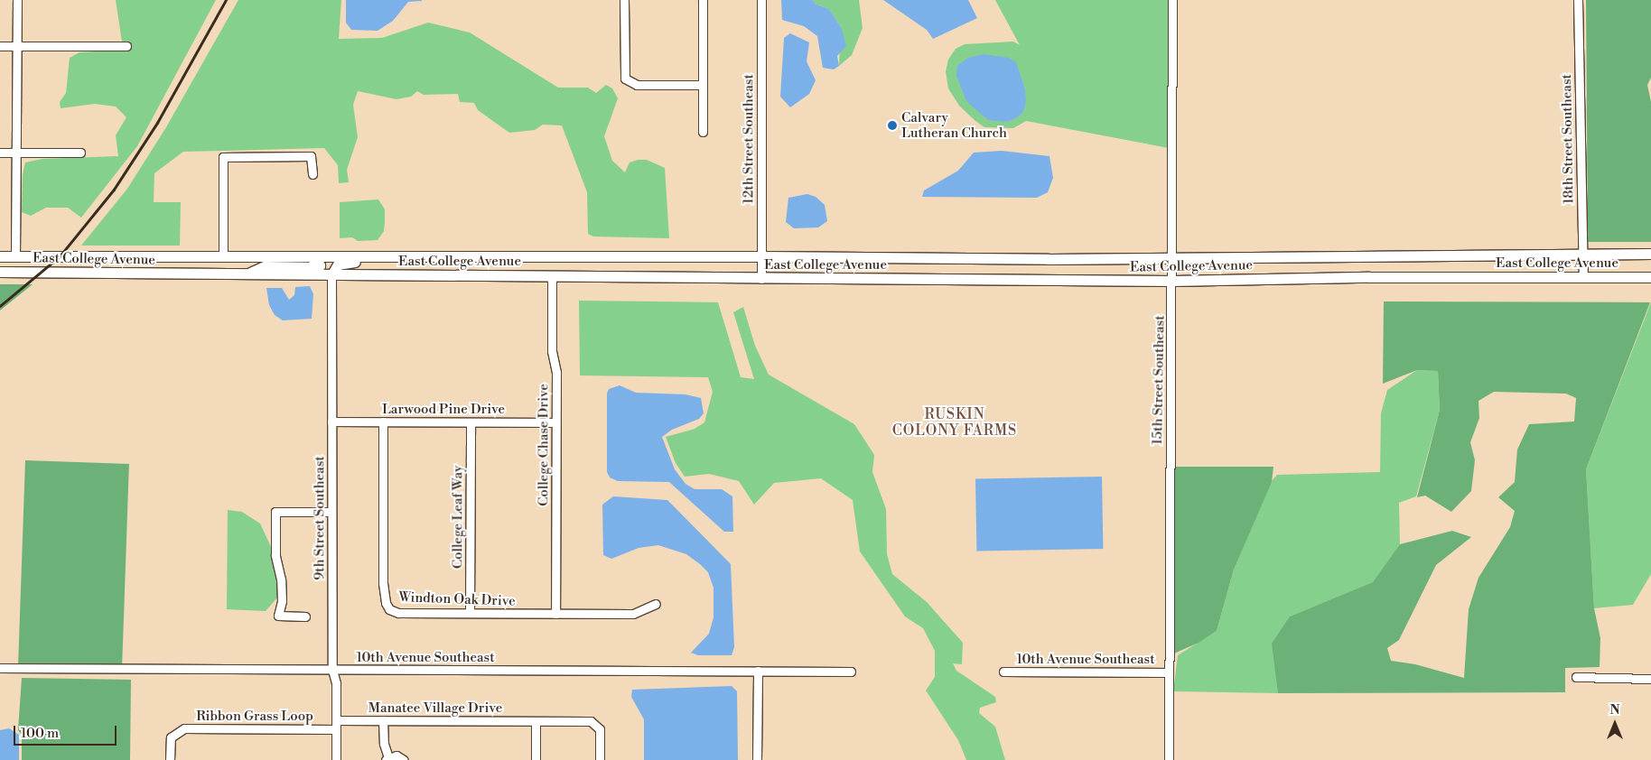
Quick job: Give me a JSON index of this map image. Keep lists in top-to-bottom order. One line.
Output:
{"streets":{"main road":["East College Avenue"],"street":["12th Street Southeast","18th Street Southeast","15th Street Southeast","Larwood Pine Drive","College Chase Drive","College Leaf Way","9th Street Southeast","Windton Oak Drive","10th Avenue Southeast","Manatee Village Drive","Ribbon Grass Loop"]},"crossings":[["12th Street Southeast","East College Avenue"],["18th Street Southeast","East College Avenue"],["East College Avenue","15th Street Southeast"],["East College Avenue","College Chase Drive"],["East College Avenue","9th Street Southeast"],["15th Street Southeast","10th Avenue Southeast"],["Larwood Pine Drive","College Chase Drive"],["Larwood Pine Drive","College Leaf Way"],["Larwood Pine Drive","9th Street Southeast"],["Larwood Pine Drive","Windton Oak Drive"],["College Chase Drive","Windton Oak Drive"],["College Leaf Way","Windton Oak Drive"],["9th Street Southeast","10th Avenue Southeast"],["9th Street Southeast","Manatee Village Drive"],["9th Street Southeast","Ribbon Grass Loop"]],"districts":["RUSKIN COLONY FARMS"],"places":["Calvary Lutheran Church"],"scale_bar":"100 m","north":"top"}
